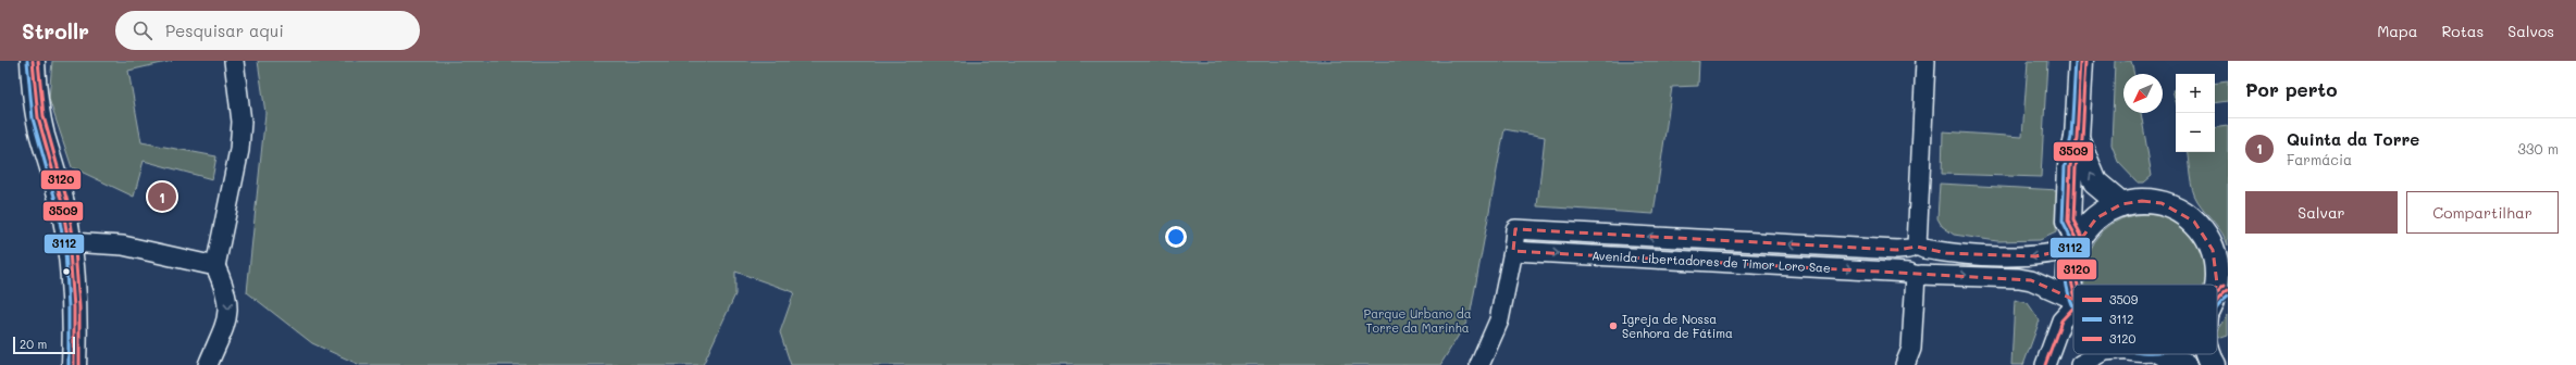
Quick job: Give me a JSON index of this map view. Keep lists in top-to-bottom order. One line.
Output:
{"streets":{"street":["Avenida Libertadores de Timor Loro Sae"]},"parks":["Parque Urbano da Torre da Marinha"],"places":["Igreja de Nossa Senhora de Fátima"],"lines":["transit line 3509","transit line 3112","transit line 3120"],"legend":["3509","3112","3120"],"scale_bar":"20 m","north":"bottom left","page":{"header":"Strollr","search":"Pesquisar aqui","nav":["Mapa","Rotas","Salvos"],"heading":"Por perto","map_buttons":["+","−"],"list":[{"mark":"1","name":"Quinta da Torre","note":"Farmácia","value":"330 m"}],"buttons":["Salvar","Compartilhar"],"pins":"1","scale":"20 m"}}
